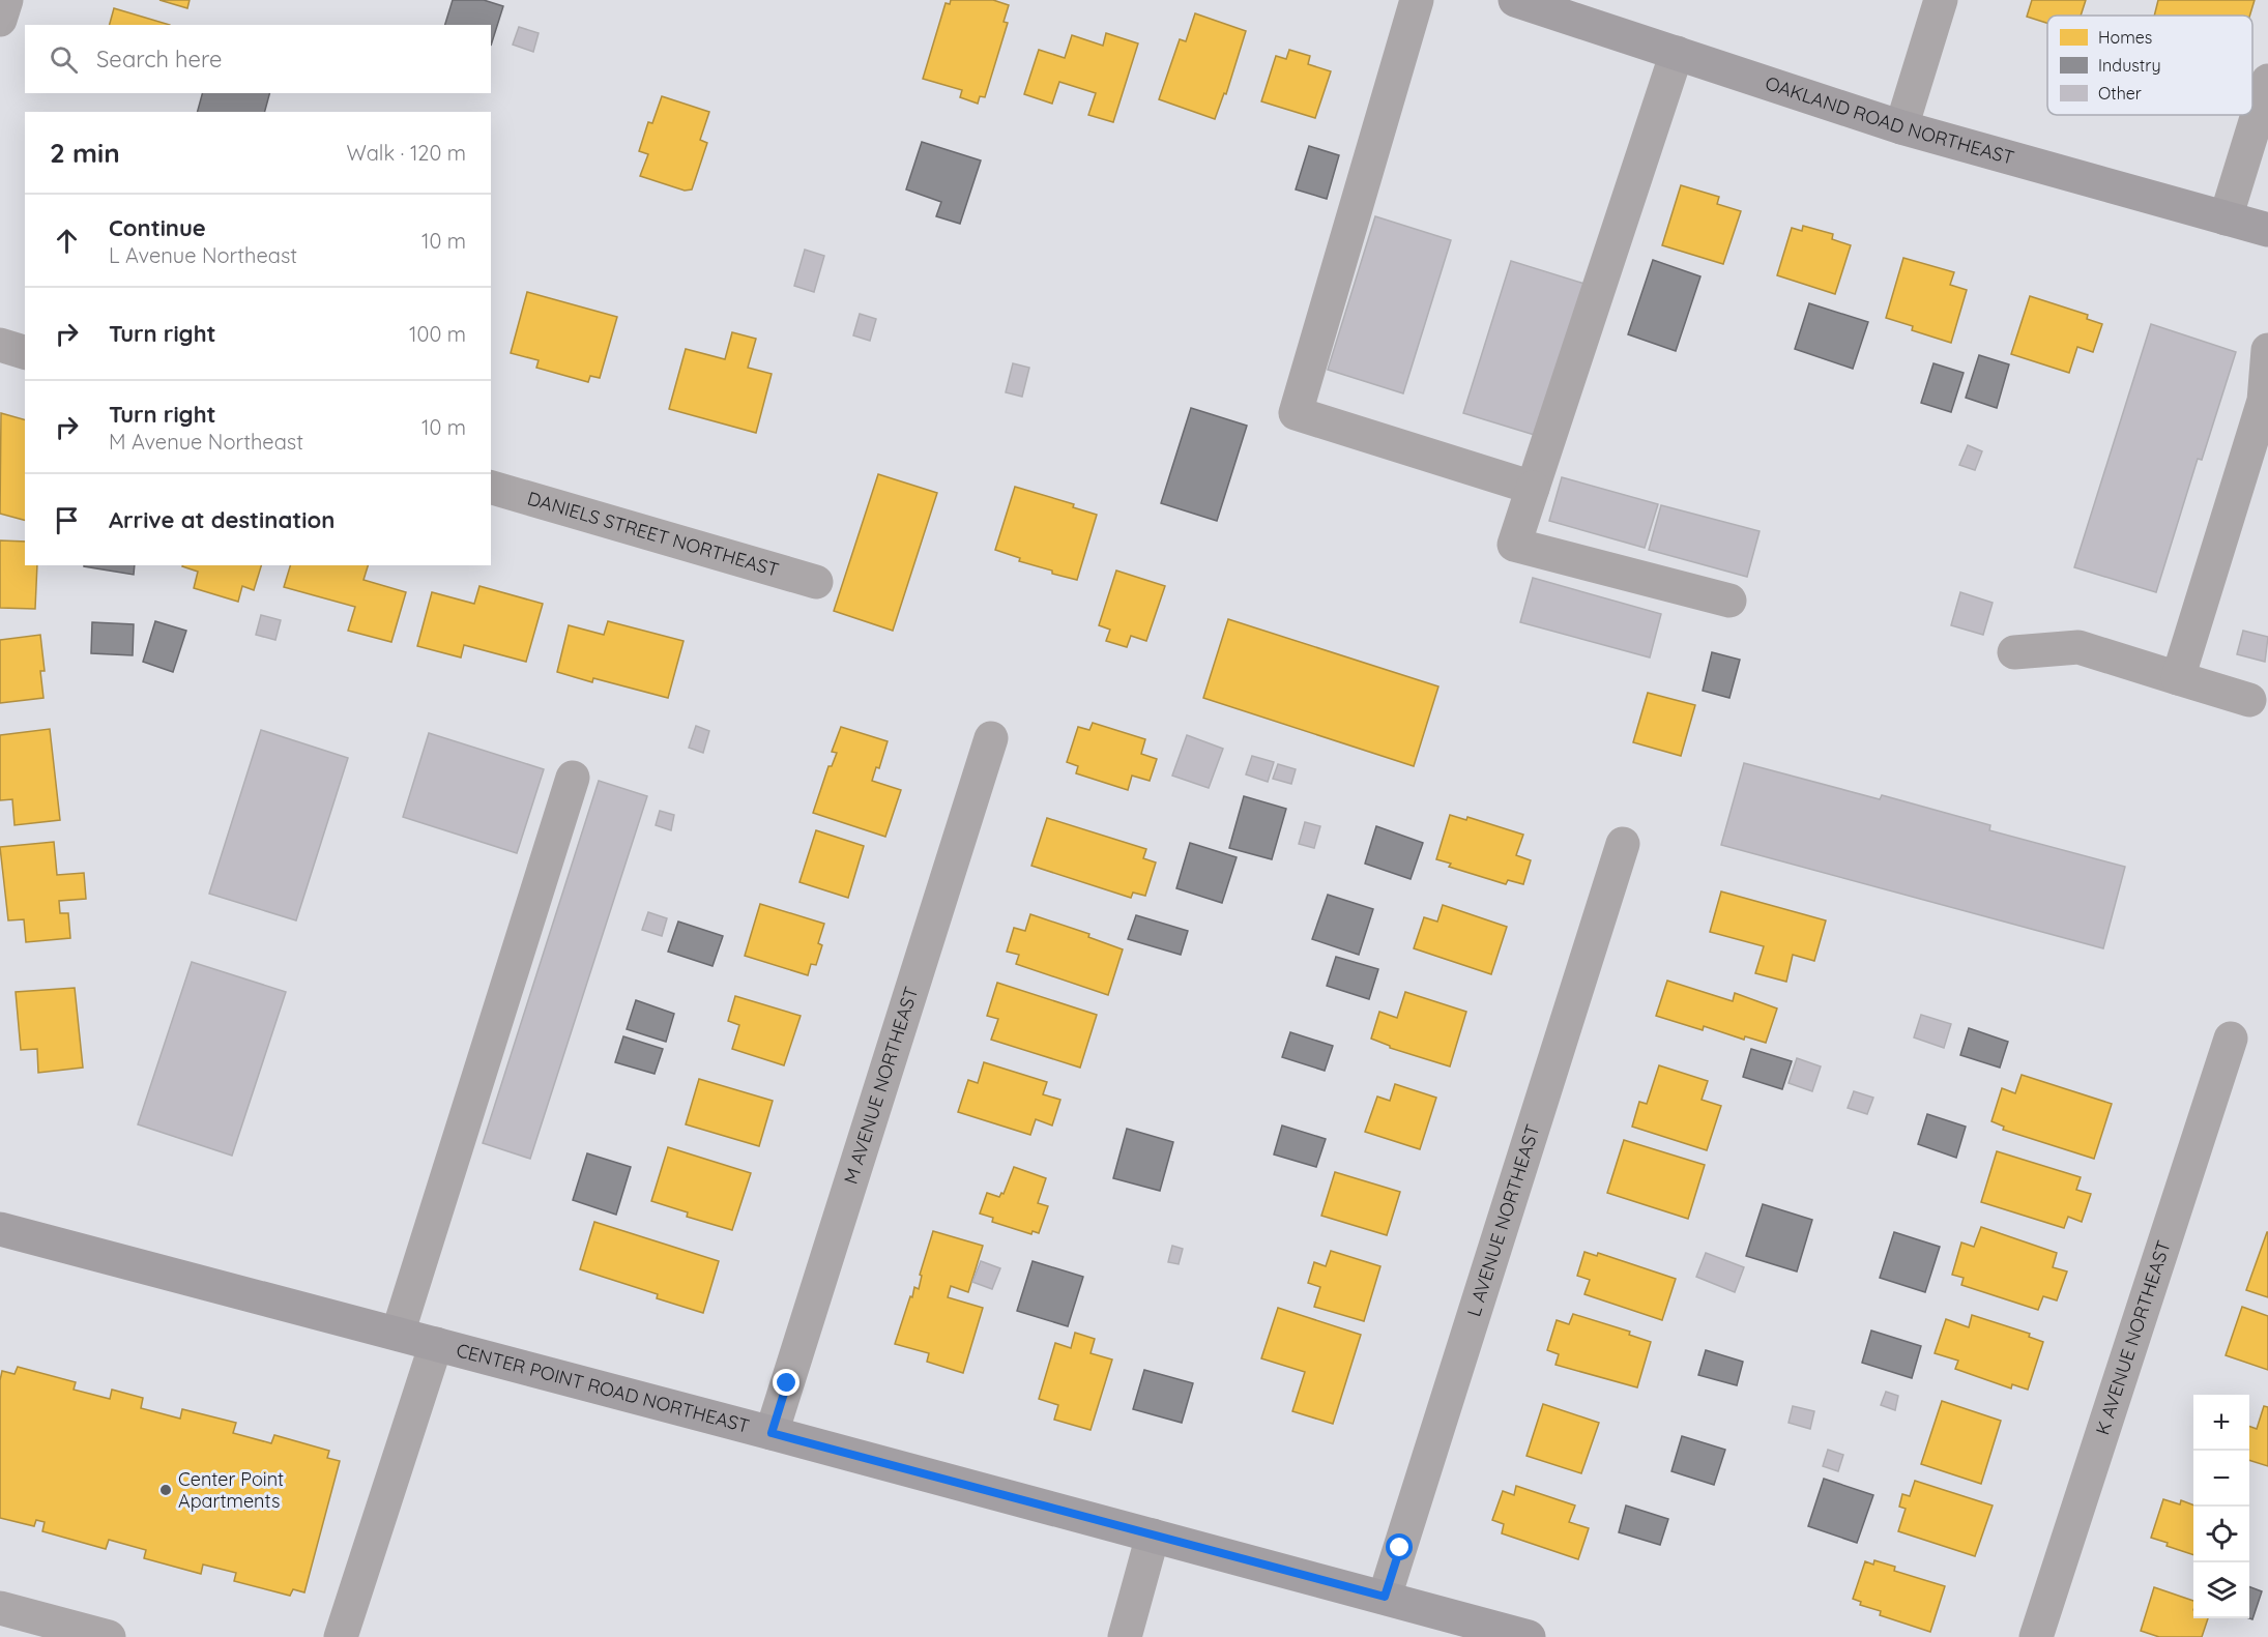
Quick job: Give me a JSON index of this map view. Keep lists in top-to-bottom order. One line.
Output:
{"streets":{"main road":["OAKLAND ROAD NORTHEAST","CENTER POINT ROAD NORTHEAST"],"street":["DANIELS STREET NORTHEAST","M AVENUE NORTHEAST","L AVENUE NORTHEAST","K AVENUE NORTHEAST"]},"crossings":[["M AVENUE NORTHEAST","CENTER POINT ROAD NORTHEAST"],["L AVENUE NORTHEAST","CENTER POINT ROAD NORTHEAST"]],"places":["Center Point Apartments"],"legend":["Homes","Industry","Other"],"page":{"search":"Search here","heading":["2 min","Walk · 120 m"],"list":[["Continue","L Avenue Northeast","10 m"],["Turn right","100 m"],["Turn right","M Avenue Northeast","10 m"],"Arrive at destination"],"map_buttons":["+","−"]}}
